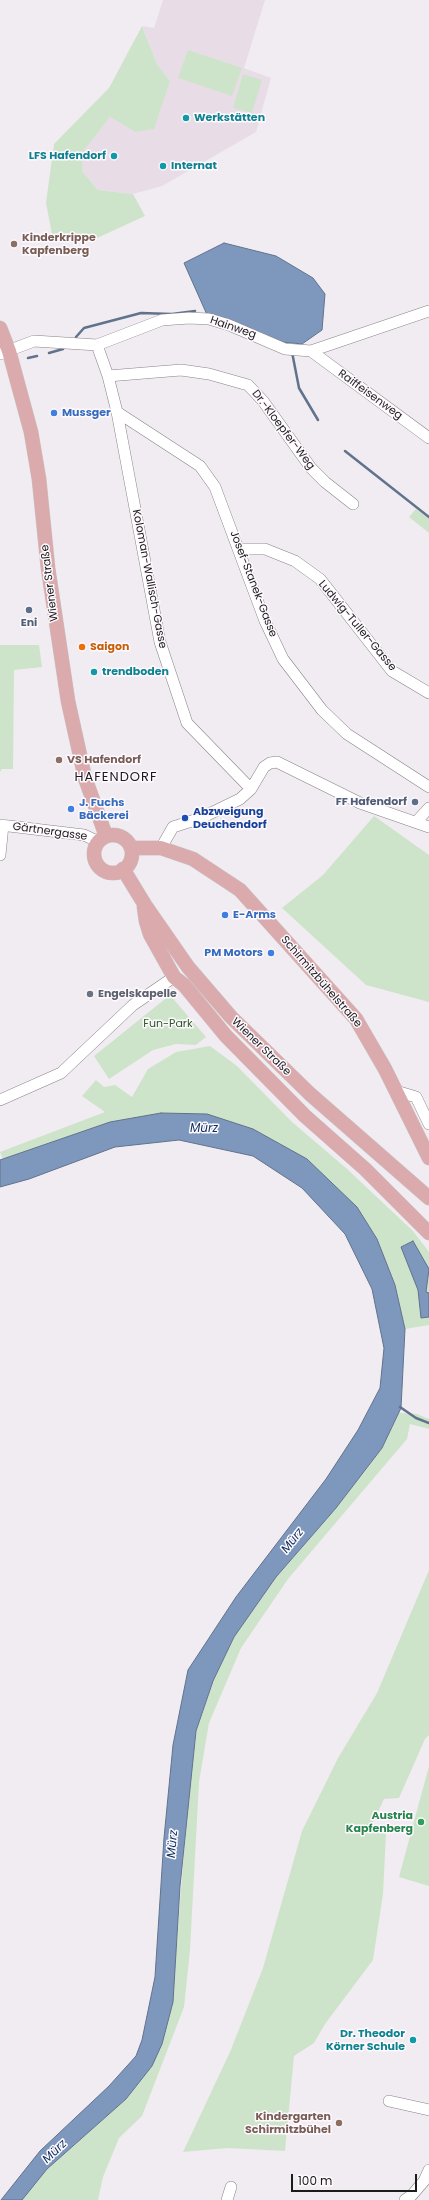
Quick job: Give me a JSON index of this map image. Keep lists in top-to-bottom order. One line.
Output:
{"streets":{"main road":["Wiener Straße","Schirmitzbühelstraße"],"street":["Hainweg","Raiffeisenweg","Dr.-Kloepfer-Weg","Koloman-Wallisch-Gasse","Josef-Stanek-Gasse","Ludwig-Tuller-Gasse","Gärtnergasse"]},"crossings":[["Hainweg","Raiffeisenweg"],["Hainweg","Koloman-Wallisch-Gasse"],["Hainweg","Wiener Straße"],["Dr.-Kloepfer-Weg","Koloman-Wallisch-Gasse"],["Koloman-Wallisch-Gasse","Josef-Stanek-Gasse"],["Wiener Straße","Gärtnergasse"],["Josef-Stanek-Gasse","Ludwig-Tuller-Gasse"]],"districts":["HAFENDORF"],"water":["Mürz"],"parks":["Fun-Park"],"places":["Werkstätten","LFS Hafendorf","Internat","Kinderkrippe Kapfenberg","Mussger","Eni","Saigon","trendboden","VS Hafendorf","FF Hafendorf","J. Fuchs Bäckerei","Abzweigung Deuchendorf","E-Arms","PM Motors","Engelskapelle","Austria Kapfenberg","Dr. Theodor Körner Schule","Kindergarten Schirmitzbühel"],"scale_bar":"100 m"}
